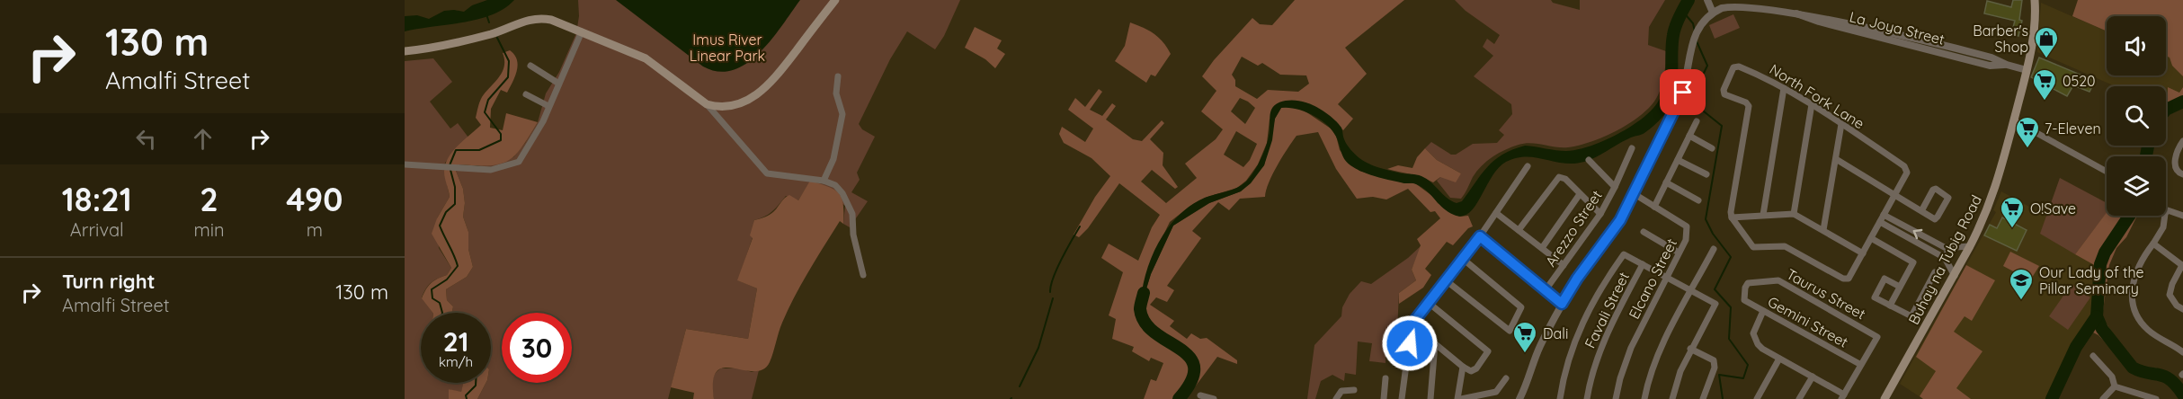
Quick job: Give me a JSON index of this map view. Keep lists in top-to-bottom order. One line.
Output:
{"streets":{"main road":["Buhay na Tubig Road"],"street":["La Joya Street","North Fork Lane","Arezzo Street","Elcano Street","Taurus Street","Favali Street","Gemini Street"]},"crossings":[["La Joya Street","Buhay na Tubig Road"],["Taurus Street","Gemini Street"]],"parks":["Imus River Linear Park"],"places":{"shop":["Barber's Shop"],"supermarket":["0520","7-Eleven","O!Save","Dali"],"school or university":["Our Lady of the Pillar Seminary"]},"page":{"turn":["130 m","Amalfi Street"],"eta":["18:21","Arrival","2","min","490","m"],"list":[{"name":"Turn right","note":"Amalfi Street","value":"130 m"}],"speed":"21 km/h","limit":"30"}}
